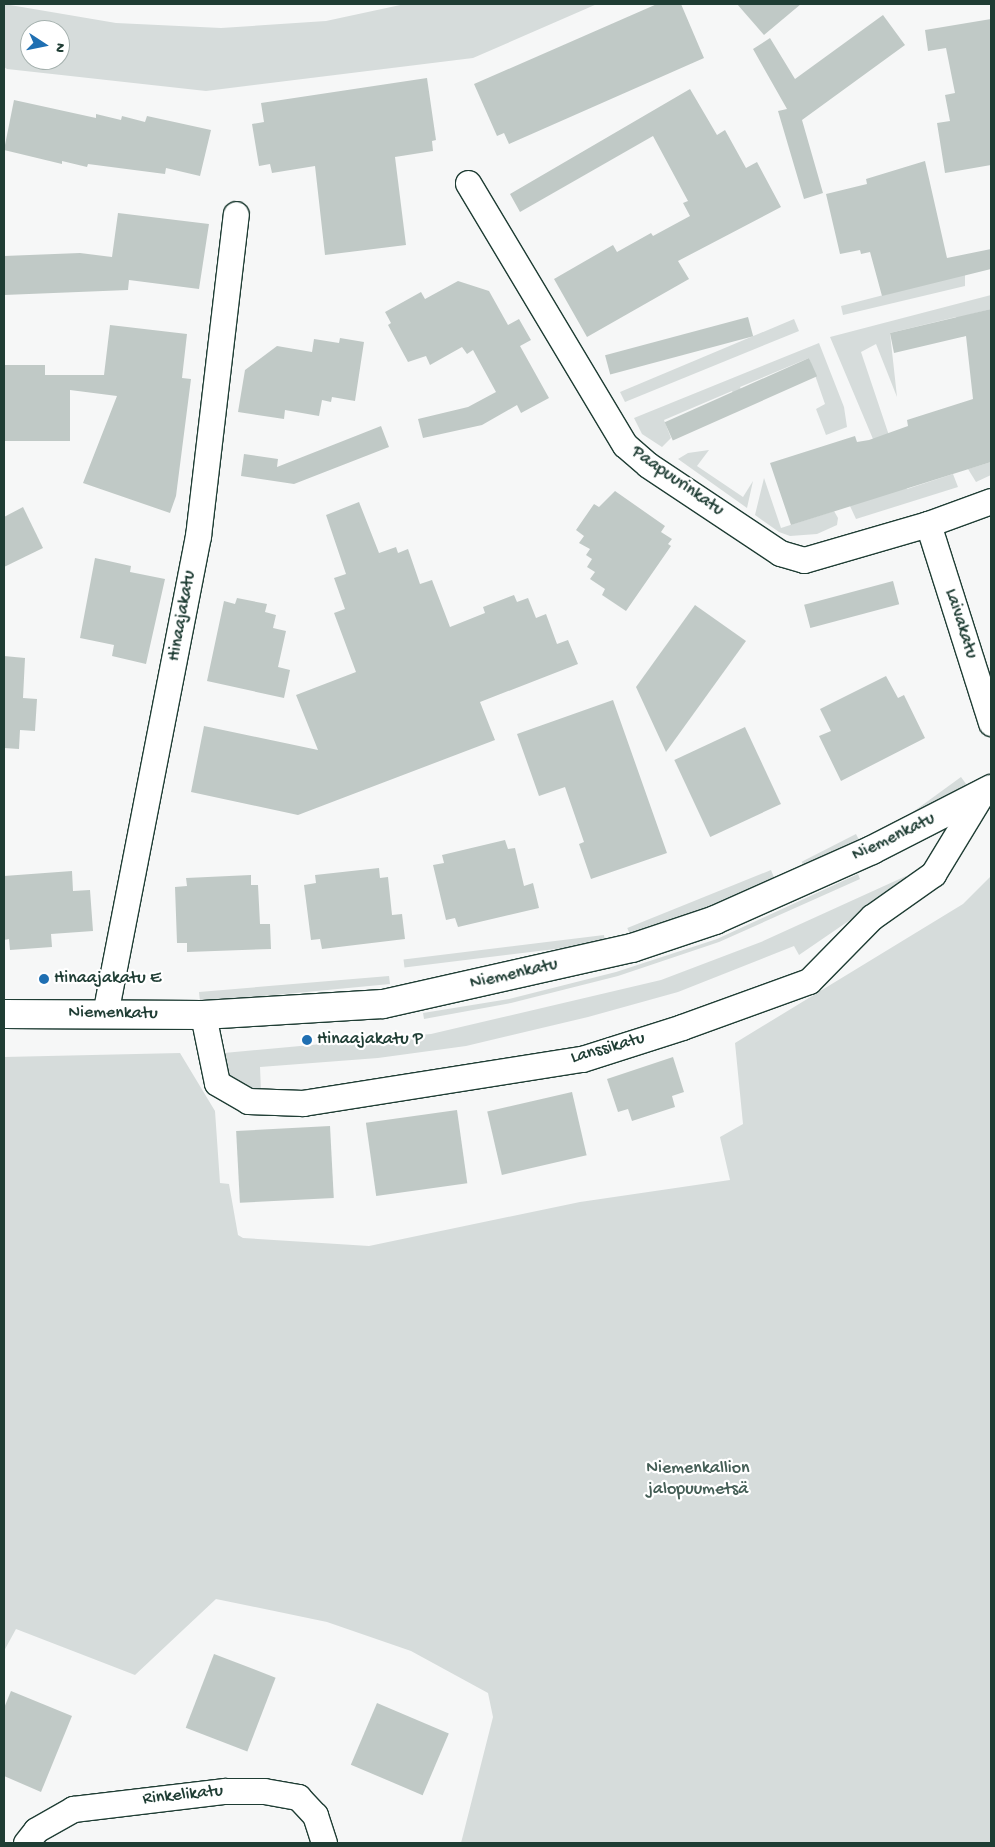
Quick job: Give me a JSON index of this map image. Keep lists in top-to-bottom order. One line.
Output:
{"streets":{"street":["Paapuurinkatu","Hinaajakatu","Laivakatu","Niemenkatu","Lanssikatu","Rinkelikatu"]},"crossings":[["Paapuurinkatu","Laivakatu"],["Hinaajakatu","Niemenkatu"],["Niemenkatu","Lanssikatu"]],"parks":["Niemenkallion jalopuumetsä"],"places":["Hinaajakatu E","Hinaajakatu P"],"north":"right"}
